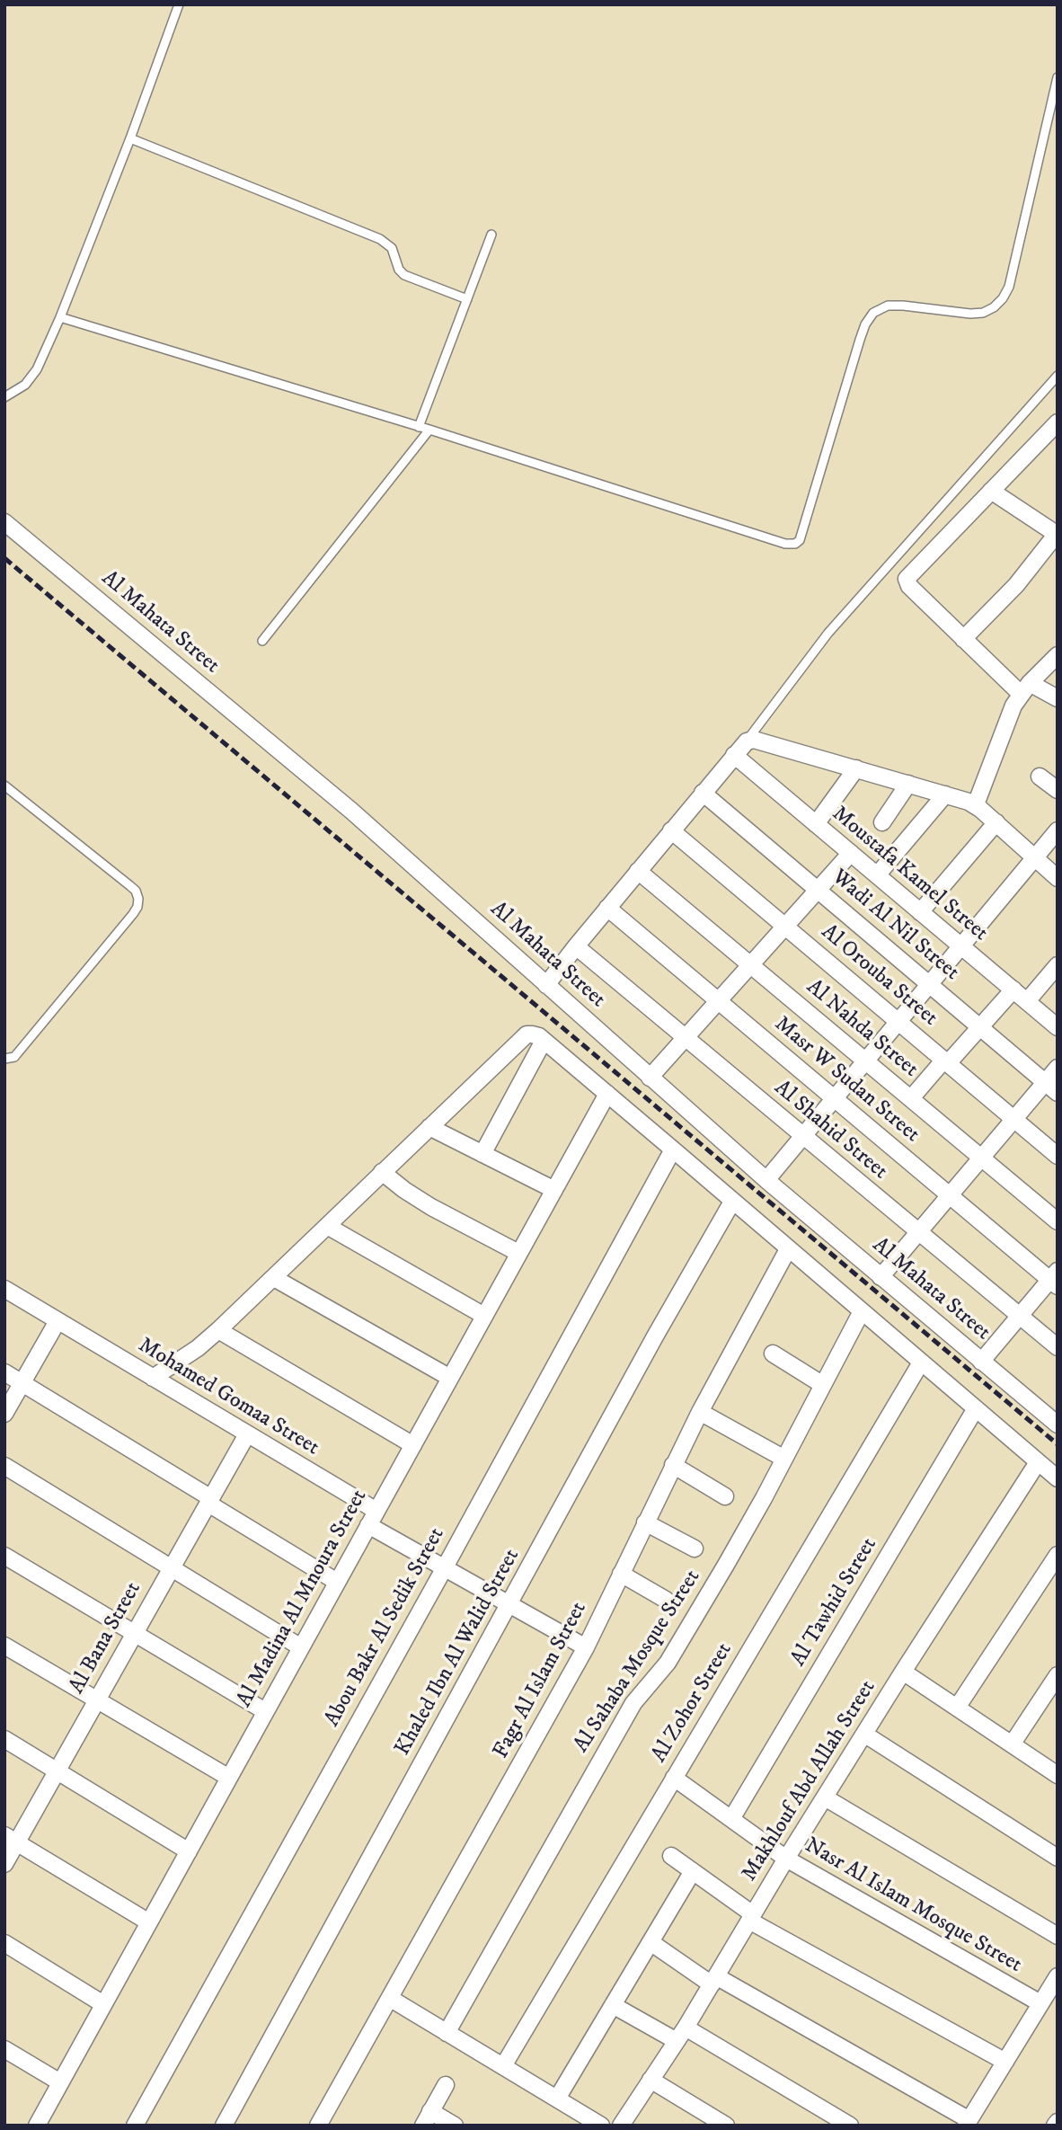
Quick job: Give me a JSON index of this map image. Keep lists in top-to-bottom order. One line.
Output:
{"streets":{"street":["Al Mahata Street","Moustafa Kamel Street","Wadi Al Nil Street","Al Orouba Street","Al Nahda Street","Masr W Sudan Street","Al Shahid Street","Mohamed Gomaa Street","Al Madina Al Mnoura Street","Al Tawhid Street","Abou Bakr Al Sedik Street","Al Bana Street","Khaled Ibn Al Walid Street","Al Sahaba Mosque Street","Fagr Al Islam Street","Al Zohor Street","Makhlouf Abd Allah Street","Nasr Al Islam Mosque Street"]},"crossings":[["Mohamed Gomaa Street","Al Madina Al Mnoura Street"],["Mohamed Gomaa Street","Al Bana Street"],["Al Tawhid Street","Nasr Al Islam Mosque Street"],["Al Zohor Street","Nasr Al Islam Mosque Street"],["Makhlouf Abd Allah Street","Nasr Al Islam Mosque Street"]]}
